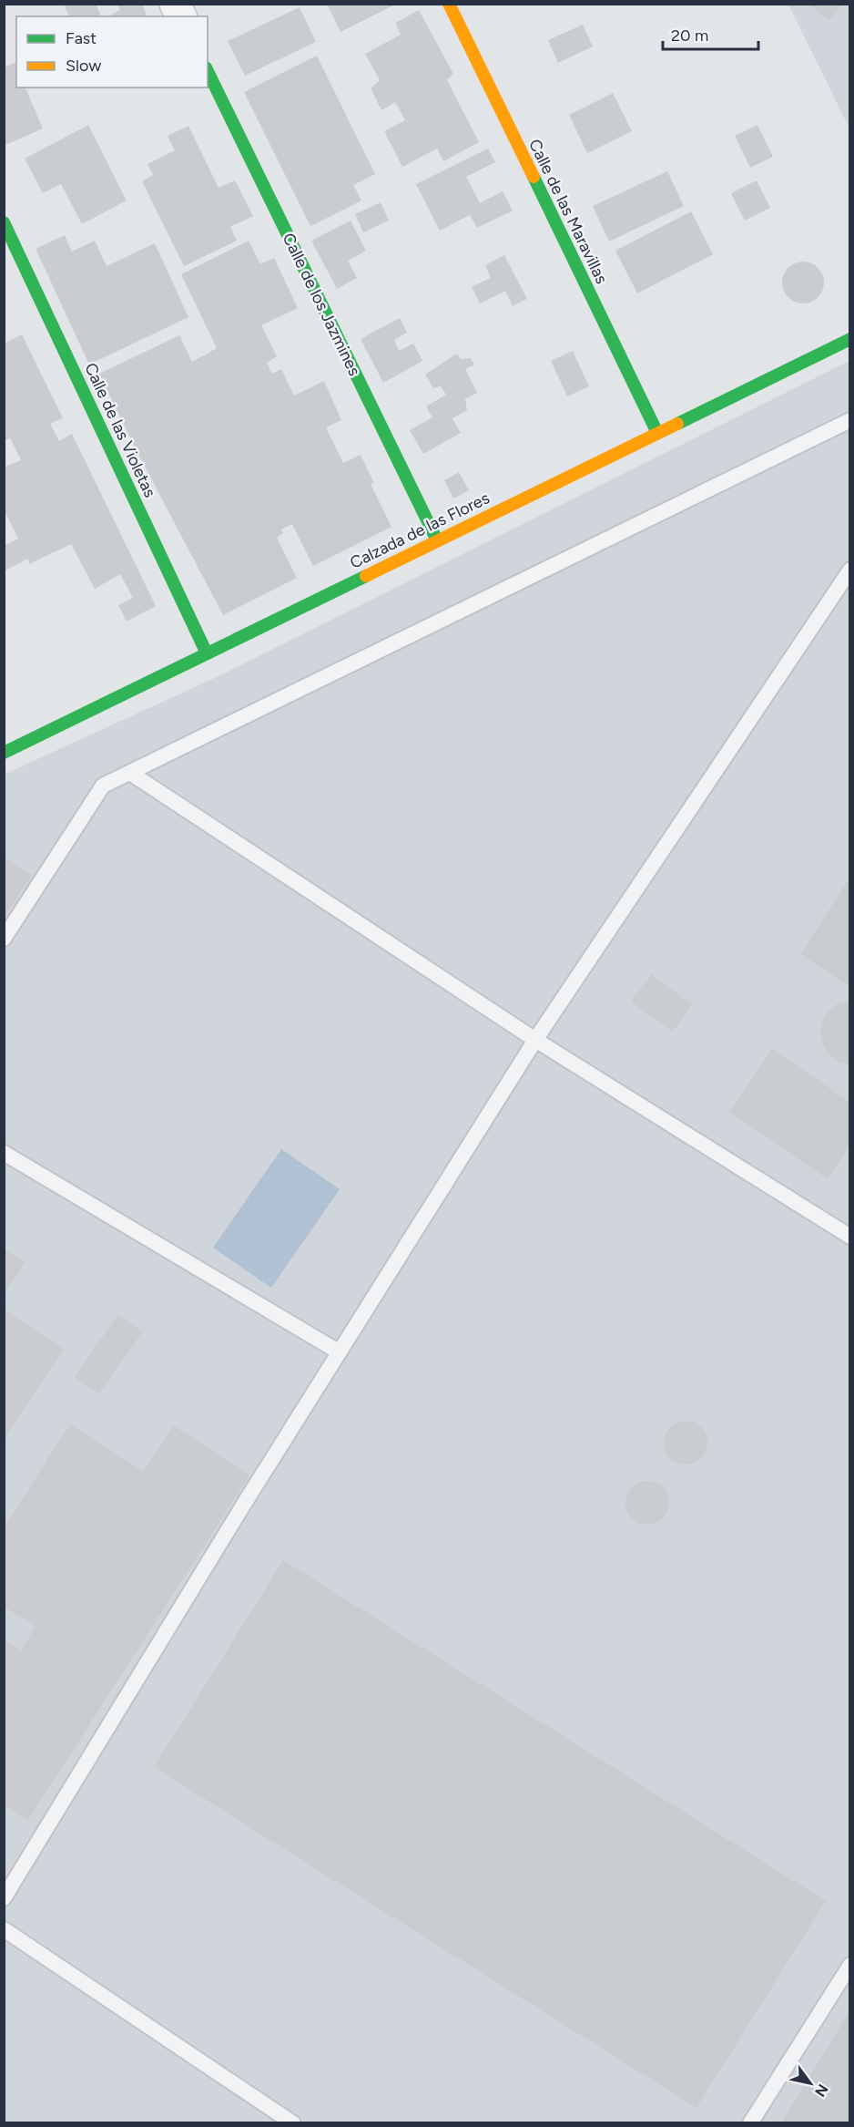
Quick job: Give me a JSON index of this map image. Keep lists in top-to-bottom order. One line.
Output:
{"streets":{"street":["Calle de las Maravillas","Calle de los Jazmines","Calle de las Violetas","Calzada de las Flores"]},"crossings":[["Calle de las Maravillas","Calzada de las Flores"],["Calle de los Jazmines","Calzada de las Flores"],["Calle de las Violetas","Calzada de las Flores"]],"legend":["Fast","Slow"],"scale_bar":"20 m","north":"bottom right"}
